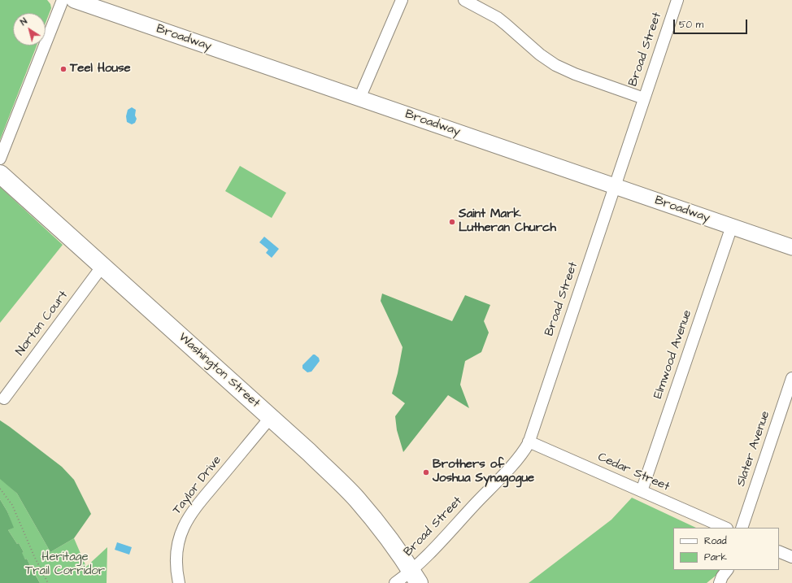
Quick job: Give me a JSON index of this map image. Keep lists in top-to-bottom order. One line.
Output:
{"streets":{"highway":["Washington Street"],"main road":["Broadway"],"street":["Broad Street","Norton Court","Elmwood Avenue","Slater Avenue","Cedar Street","Taylor Drive"]},"crossings":[["Broadway","Broad Street"],["Broadway","Elmwood Avenue"],["Broad Street","Washington Street"],["Broad Street","Cedar Street"],["Norton Court","Washington Street"],["Elmwood Avenue","Cedar Street"],["Washington Street","Taylor Drive"]],"parks":["Heritage Trail Corridor"],"places":["Teel House","Saint Mark Lutheran Church","Brothers of Joshua Synagogue"],"legend":["Road","Park"],"scale_bar":"50 m","north":"top left"}
